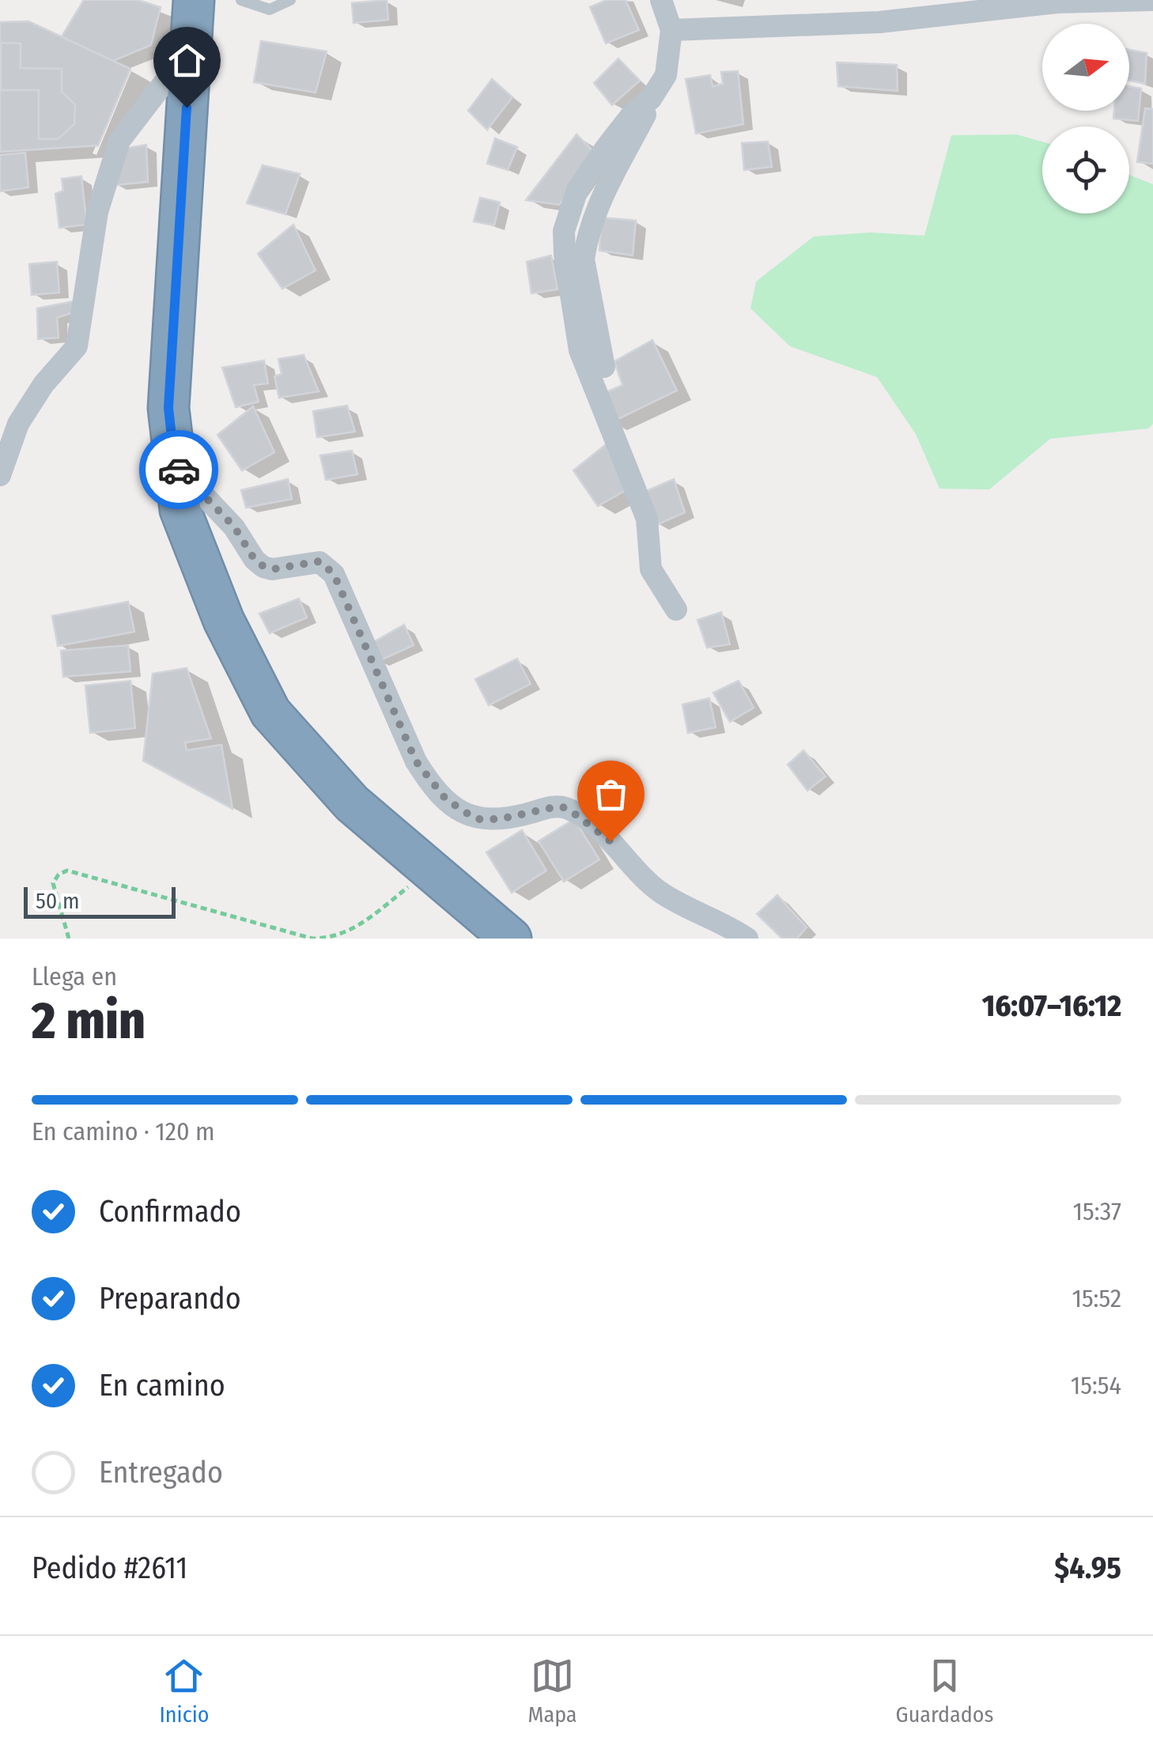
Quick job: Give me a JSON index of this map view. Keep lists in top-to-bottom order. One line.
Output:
{"scale_bar":"50 m","north":"right","page":{"scale":"50 m","heading":["2 min","Llega en","16:07–16:12"],"panel":["Pedido #2611","$4.95"],"bar":"En camino · 120 m","list":[["Confirmado","15:37"],["Preparando","15:52"],["En camino","15:54"],"Entregado"],"tabs":["Inicio","Mapa","Guardados"]}}
